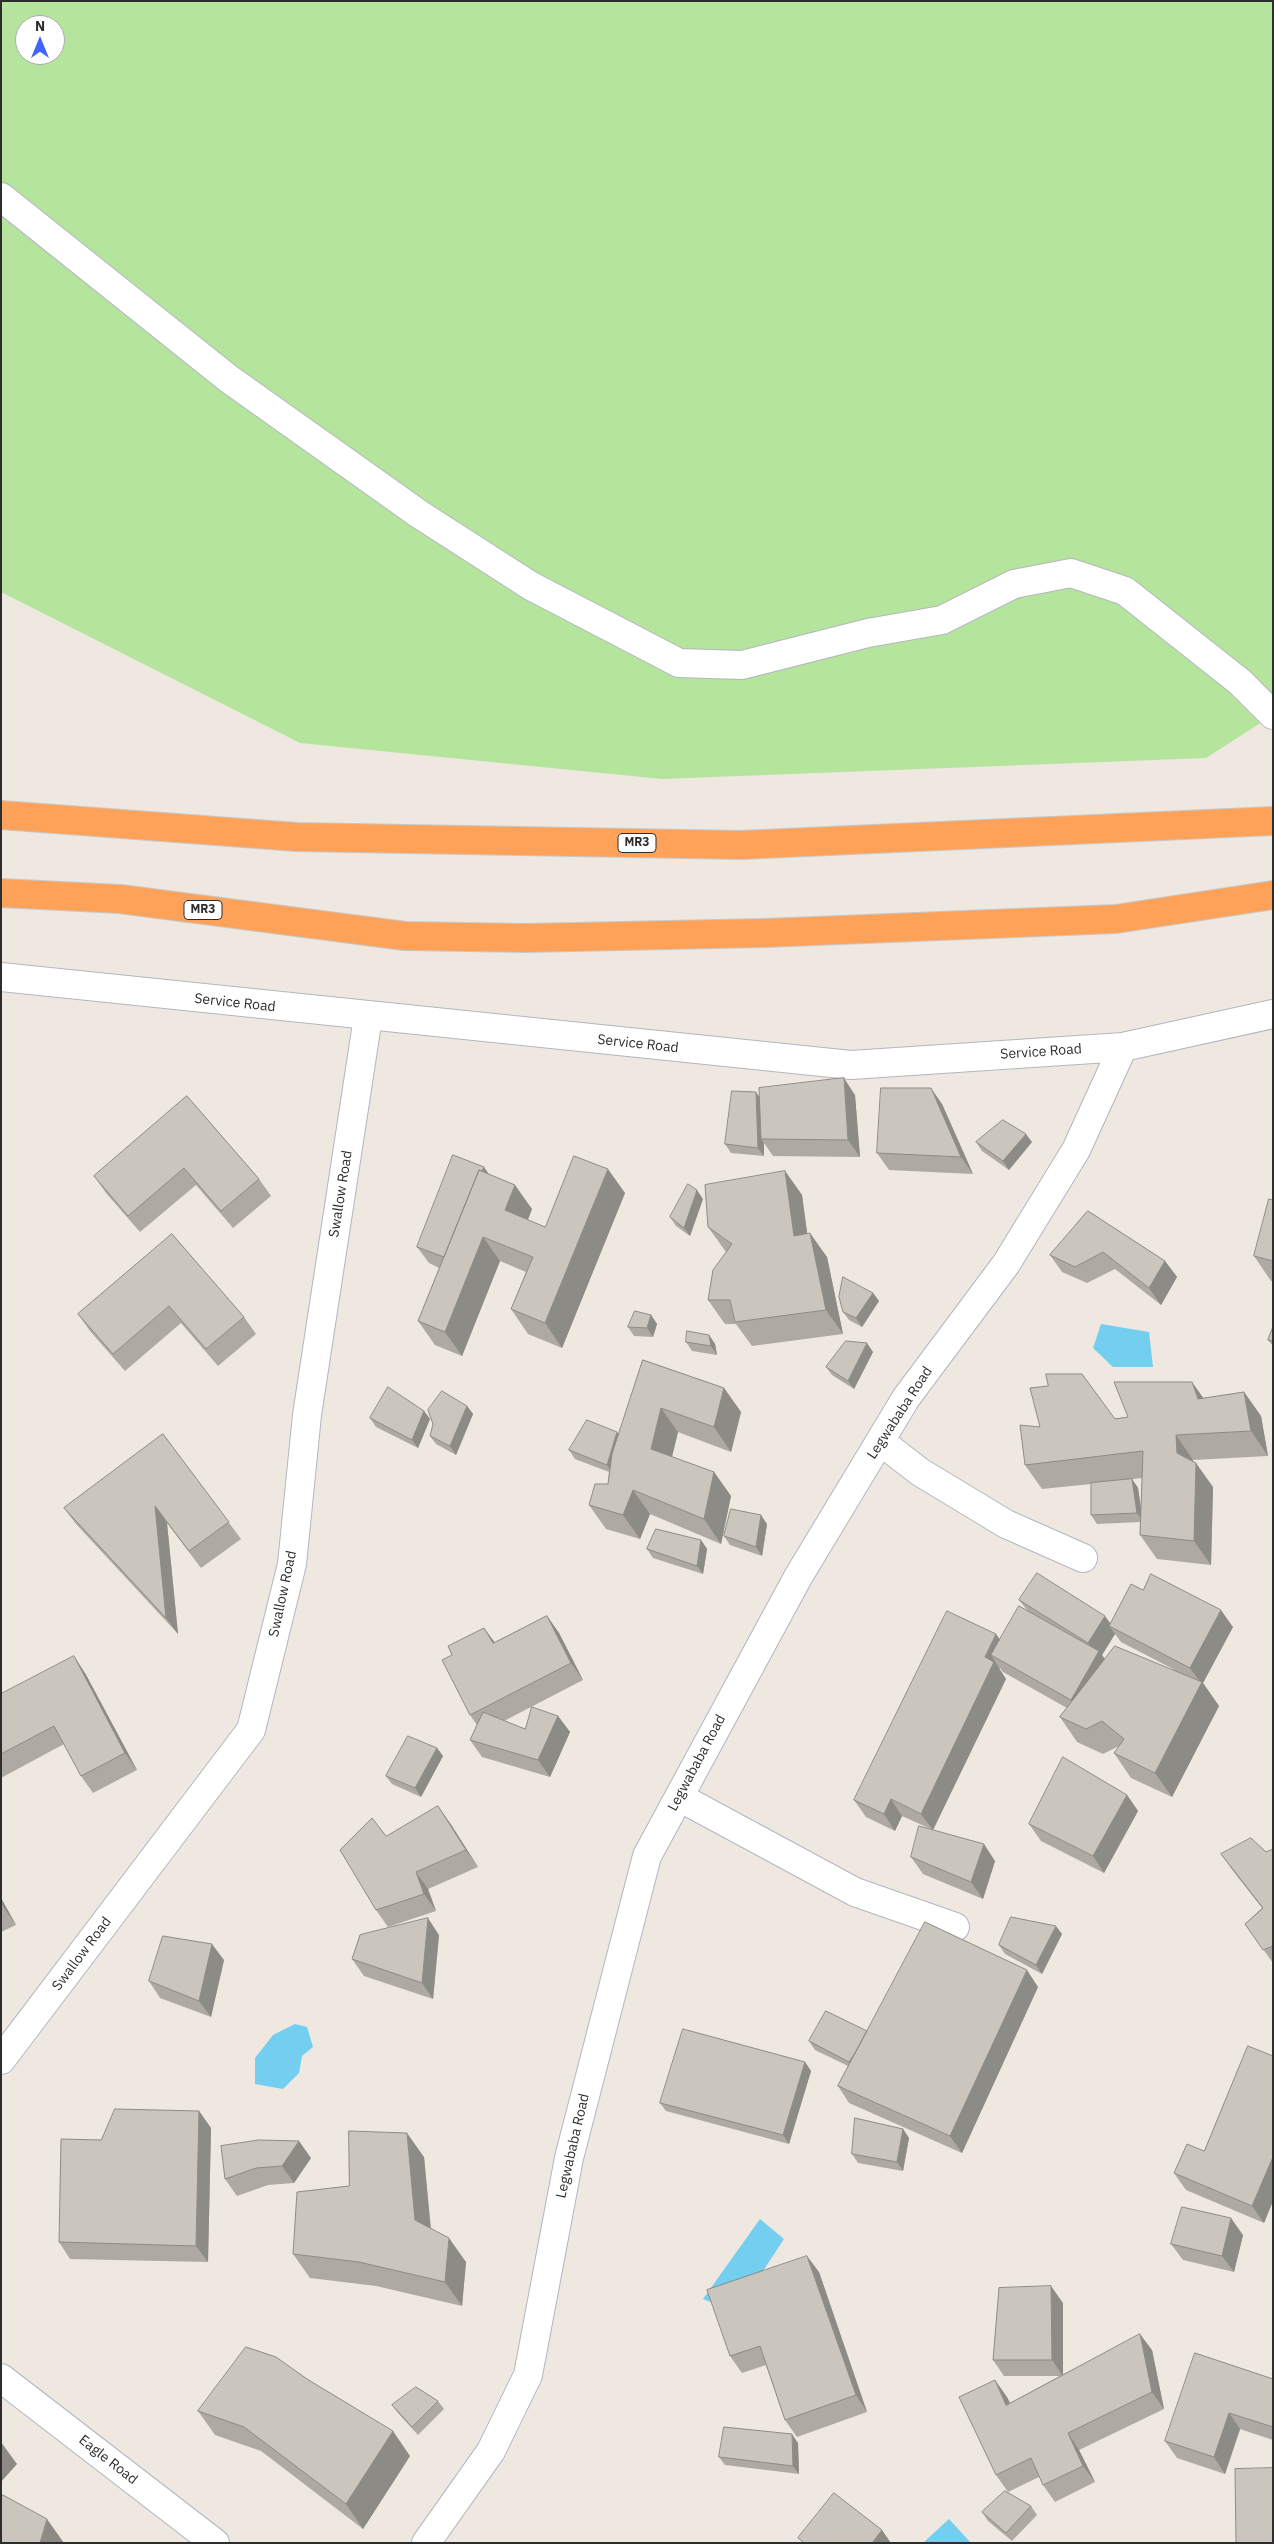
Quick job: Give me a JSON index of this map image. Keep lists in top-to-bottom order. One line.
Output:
{"streets":{"highway":["MR3"],"street":["Service Road","Swallow Road","Legwababa Road","Eagle Road"]},"crossings":[["Service Road","Swallow Road"],["Service Road","Legwababa Road"]],"north":"top"}
